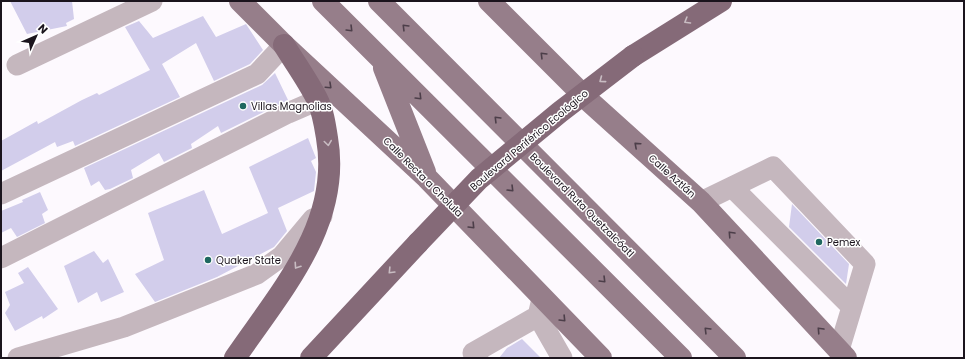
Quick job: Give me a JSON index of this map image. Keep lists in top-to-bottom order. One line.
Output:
{"streets":{"highway":["Boulevard Periférico Ecológico"],"main road":["Calle Aztlán","Calle Recta a Cholula","Boulevard Ruta Quetzalcóatl"]},"one_way":["Boulevard Periférico Ecológico"],"places":["Villas Magnolias","Pemex","Quaker State"],"north":"top right"}
